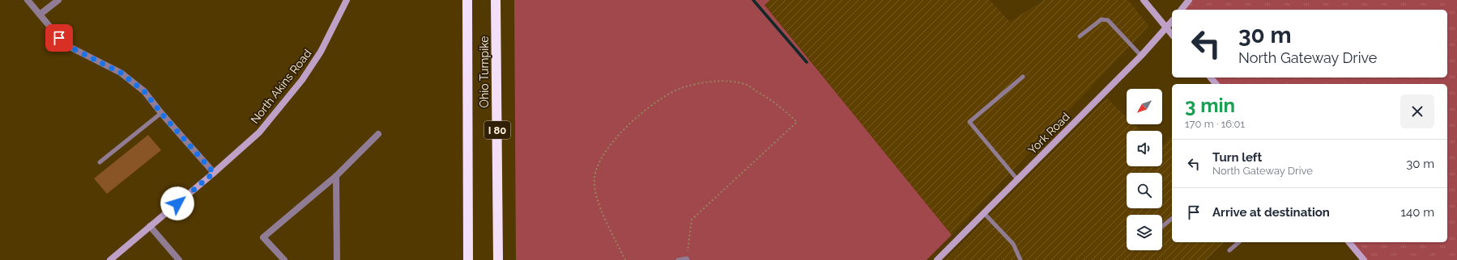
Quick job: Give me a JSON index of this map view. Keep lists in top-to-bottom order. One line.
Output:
{"streets":{"highway":["Ohio Turnpike","I 80"],"street":["North Akins Road","York Road"]},"north":"bottom left","page":{"turn":["30 m","North Gateway Drive"],"heading":["3 min","170 m · 16:01"],"list":[{"name":"Turn left","note":"North Gateway Drive","value":"30 m"},{"name":"Arrive at destination","value":"140 m"}]}}
